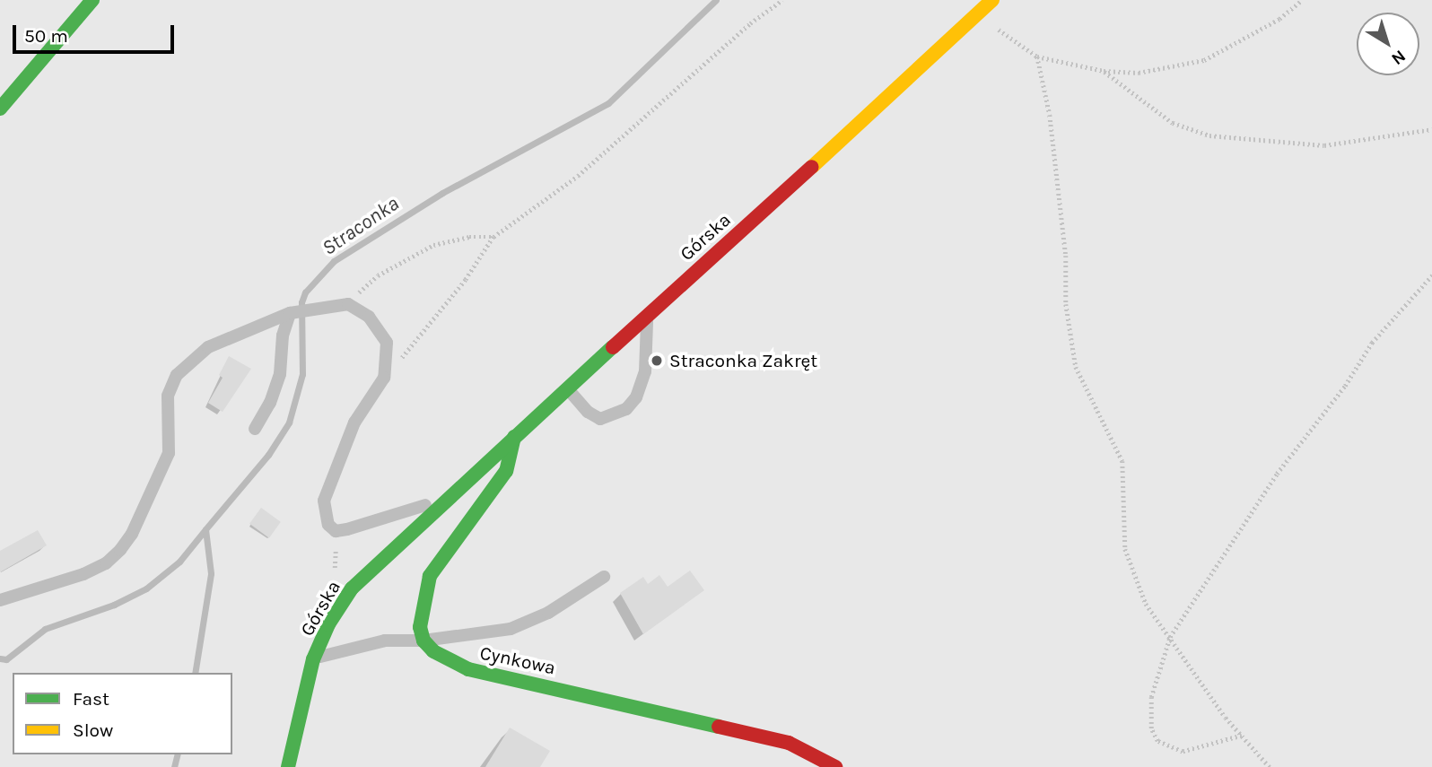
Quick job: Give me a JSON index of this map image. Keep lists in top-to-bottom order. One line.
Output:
{"streets":{"street":["Górska","Cynkowa"]},"water":["Straconka"],"places":["Straconka Zakręt"],"legend":["Fast","Slow"],"scale_bar":"50 m","north":"bottom right"}
